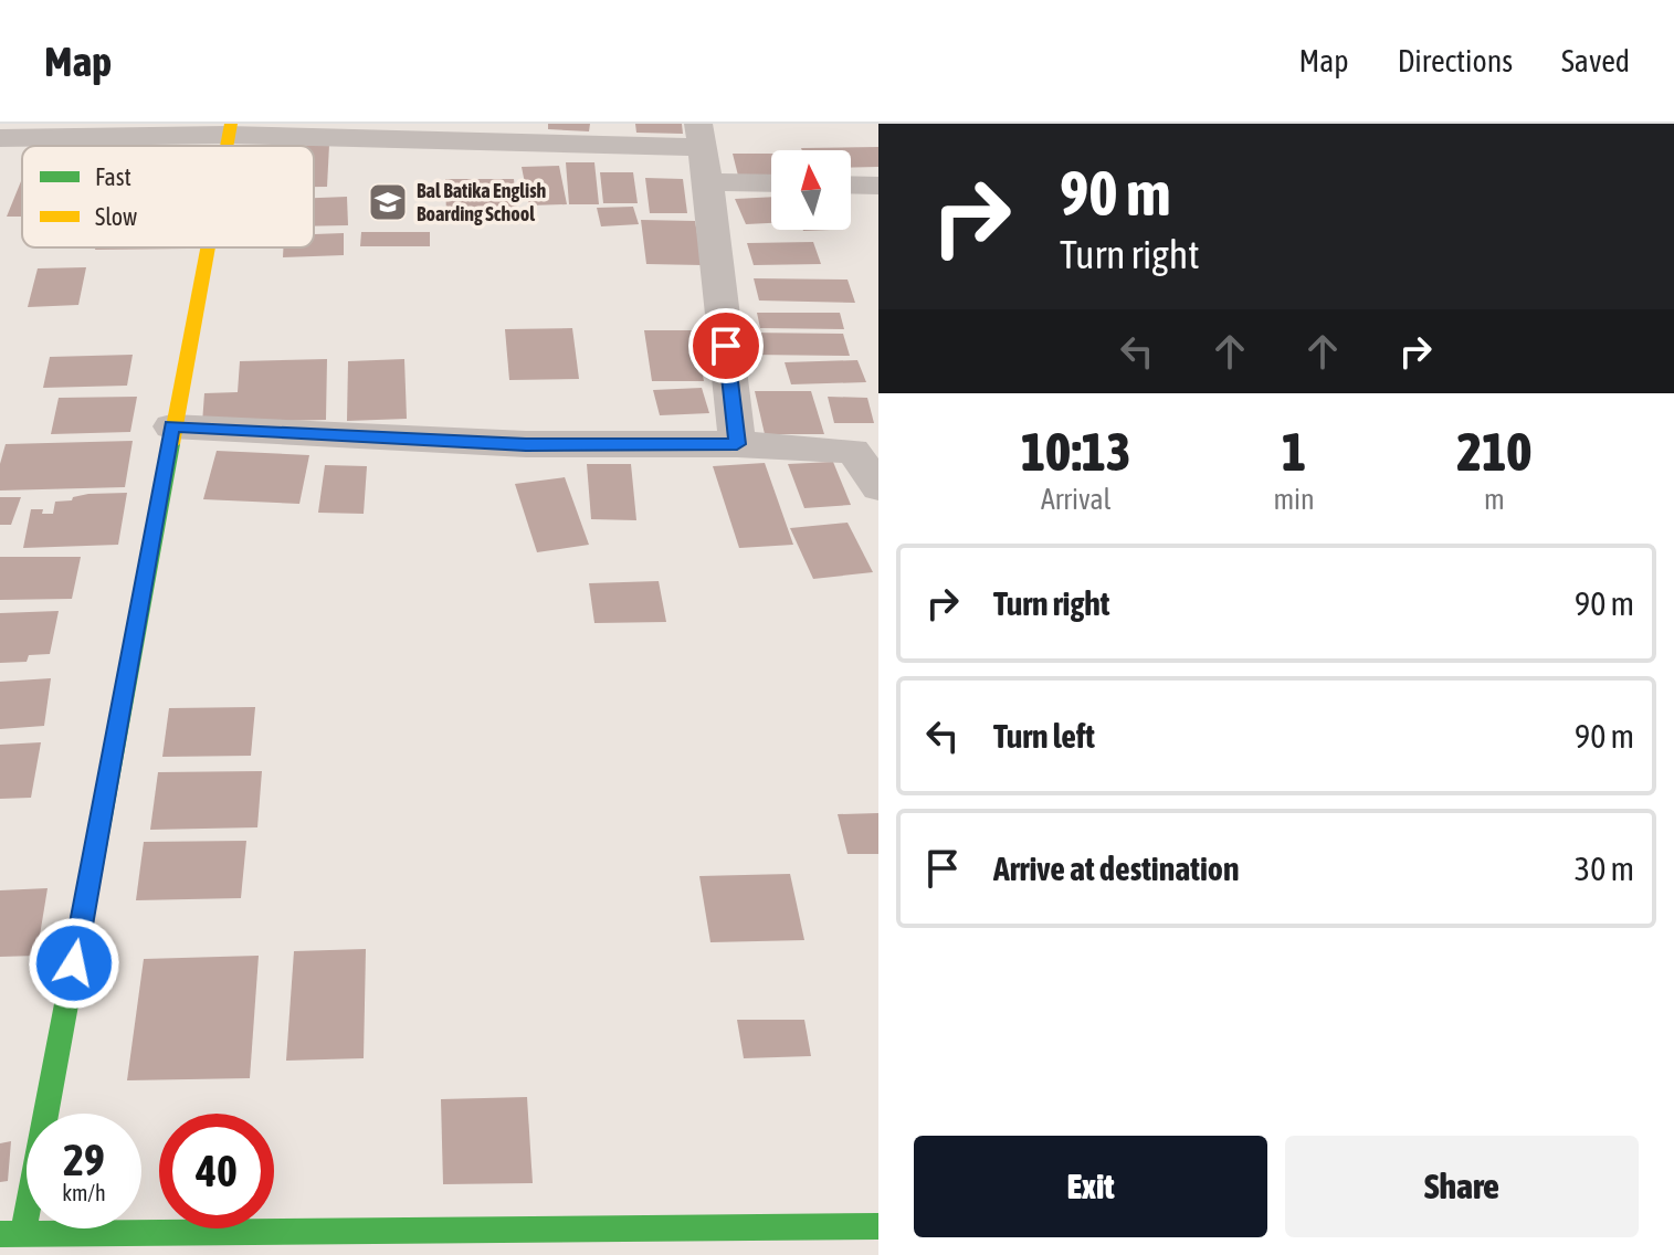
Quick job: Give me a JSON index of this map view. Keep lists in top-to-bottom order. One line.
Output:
{"places":{"school or university":["Bal Batika English Boarding School"]},"legend":["Fast","Slow"],"north":"top","page":{"header":"Map","nav":["Map","Directions","Saved"],"turn":["90 m","Turn right"],"eta":["10:13","Arrival","1","min","210","m"],"list":[{"name":"Turn right","value":"90 m"},{"name":"Turn left","value":"90 m"},{"name":"Arrive at destination","value":"30 m"}],"speed":"29 km/h","limit":"40","buttons":["Exit","Share"]}}
